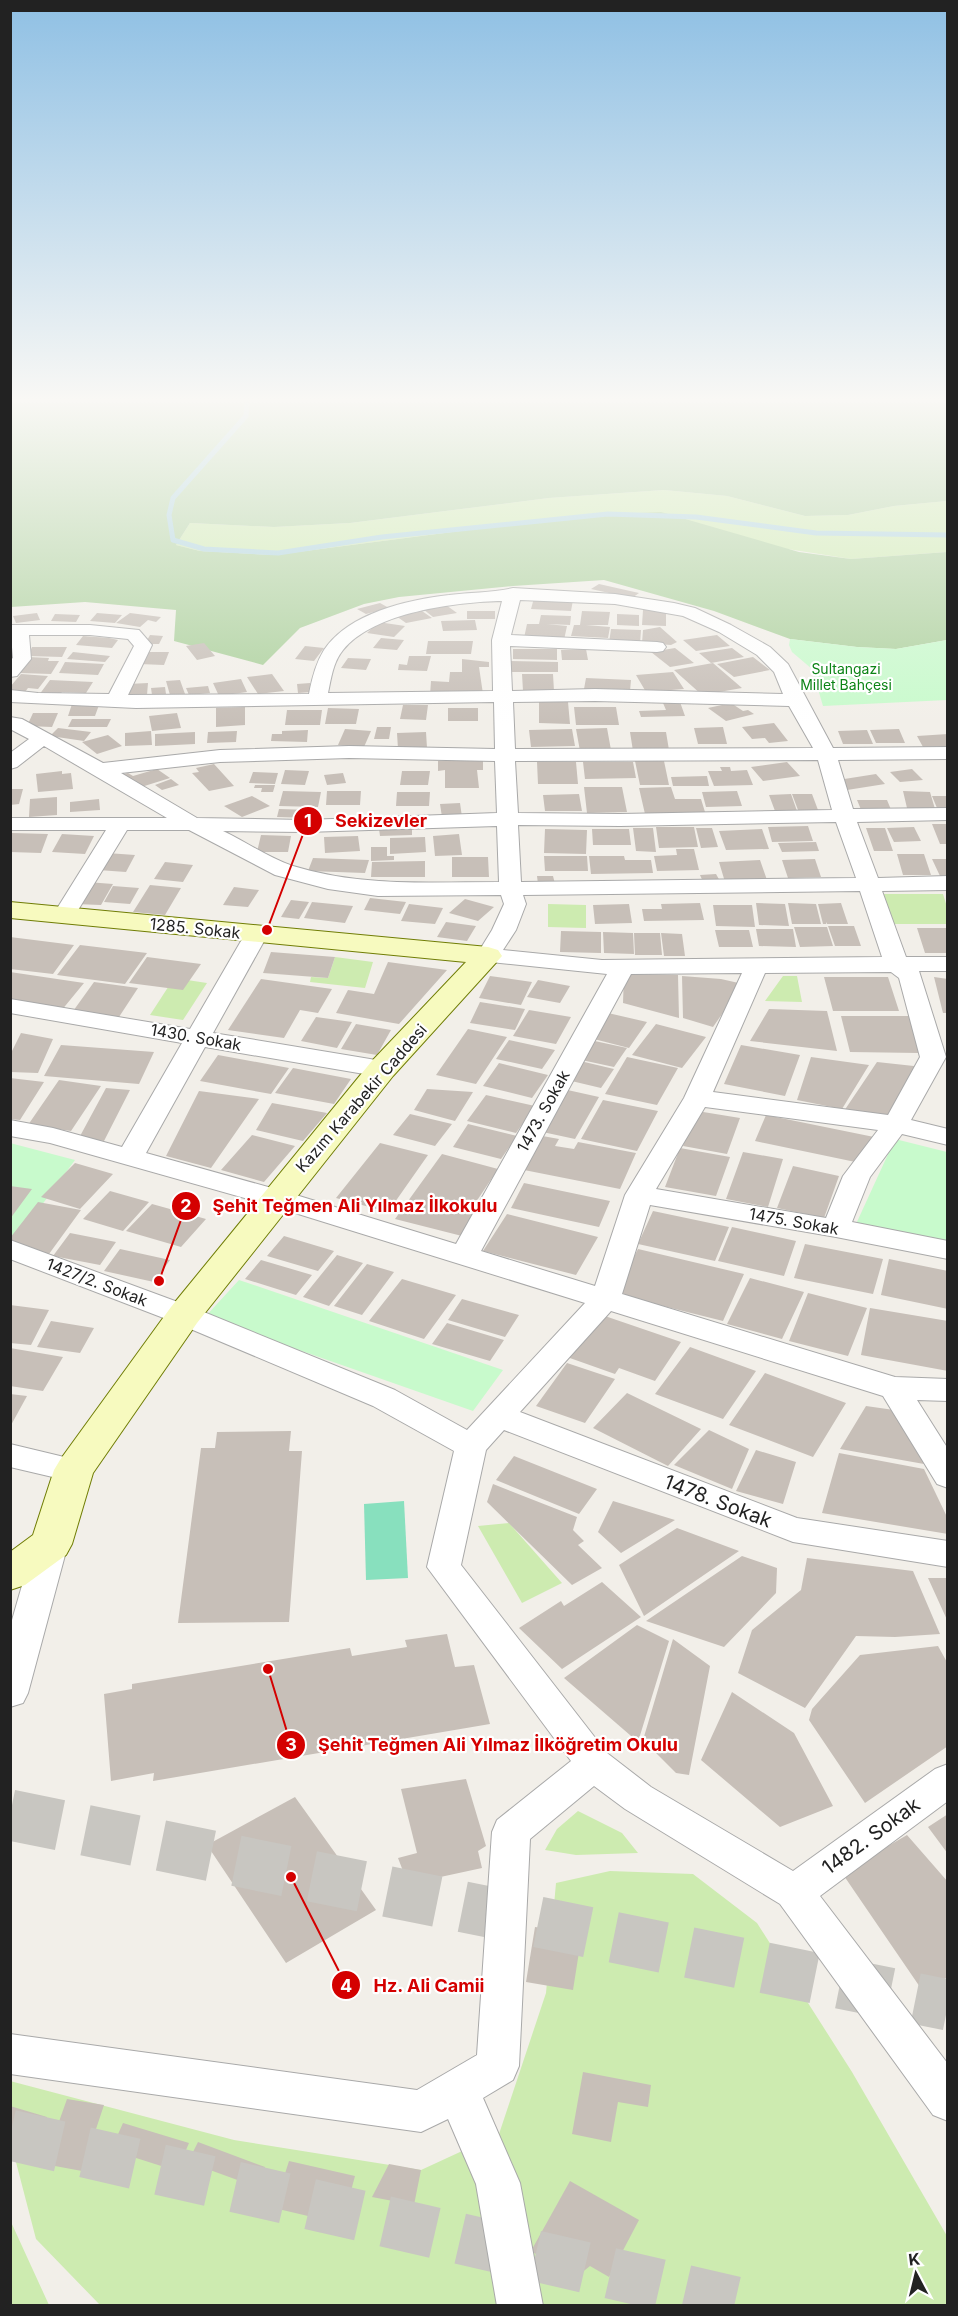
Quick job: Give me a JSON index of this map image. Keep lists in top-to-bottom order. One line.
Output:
{"streets":{"street":["1285. Sokak","1430. Sokak","Kazım Karabekir Caddesi","1473. Sokak","1475. Sokak","1427/2. Sokak","1478. Sokak","1482. Sokak"]},"crossings":[["1285. Sokak","Kazım Karabekir Caddesi"],["1430. Sokak","Kazım Karabekir Caddesi"],["Kazım Karabekir Caddesi","1427/2. Sokak"]],"parks":["Sultangazi Millet Bahçesi"],"places":["Sekizevler","Şehit Teğmen Ali Yılmaz İlkokulu","Şehit Teğmen Ali Yılmaz İlköğretim Okulu","Hz. Ali Camii"],"north":"top"}
